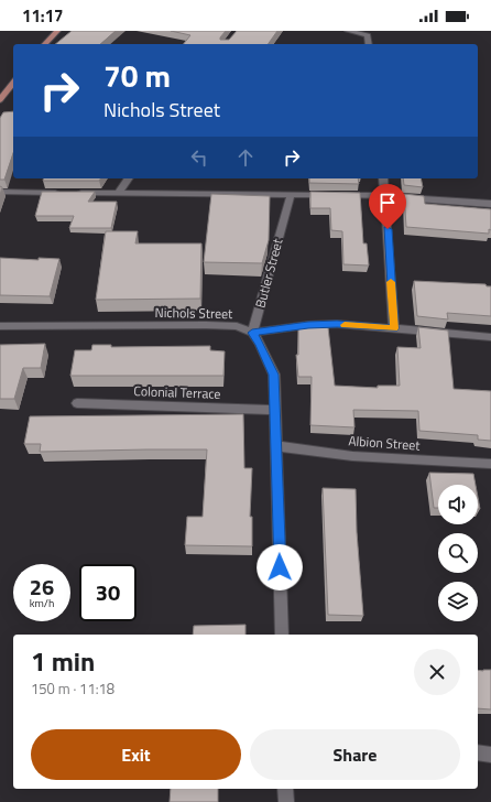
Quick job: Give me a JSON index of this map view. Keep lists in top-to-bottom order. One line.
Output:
{"streets":{"street":["Butler Street","Nichols Street","Colonial Terrace","Albion Street"]},"crossings":[["Butler Street","Nichols Street"]],"page":{"status":"11:17","turn":["70 m","Nichols Street"],"speed":"26 km/h","limit":"30","heading":["1 min","150 m · 11:18"],"buttons":["Exit","Share"]}}
